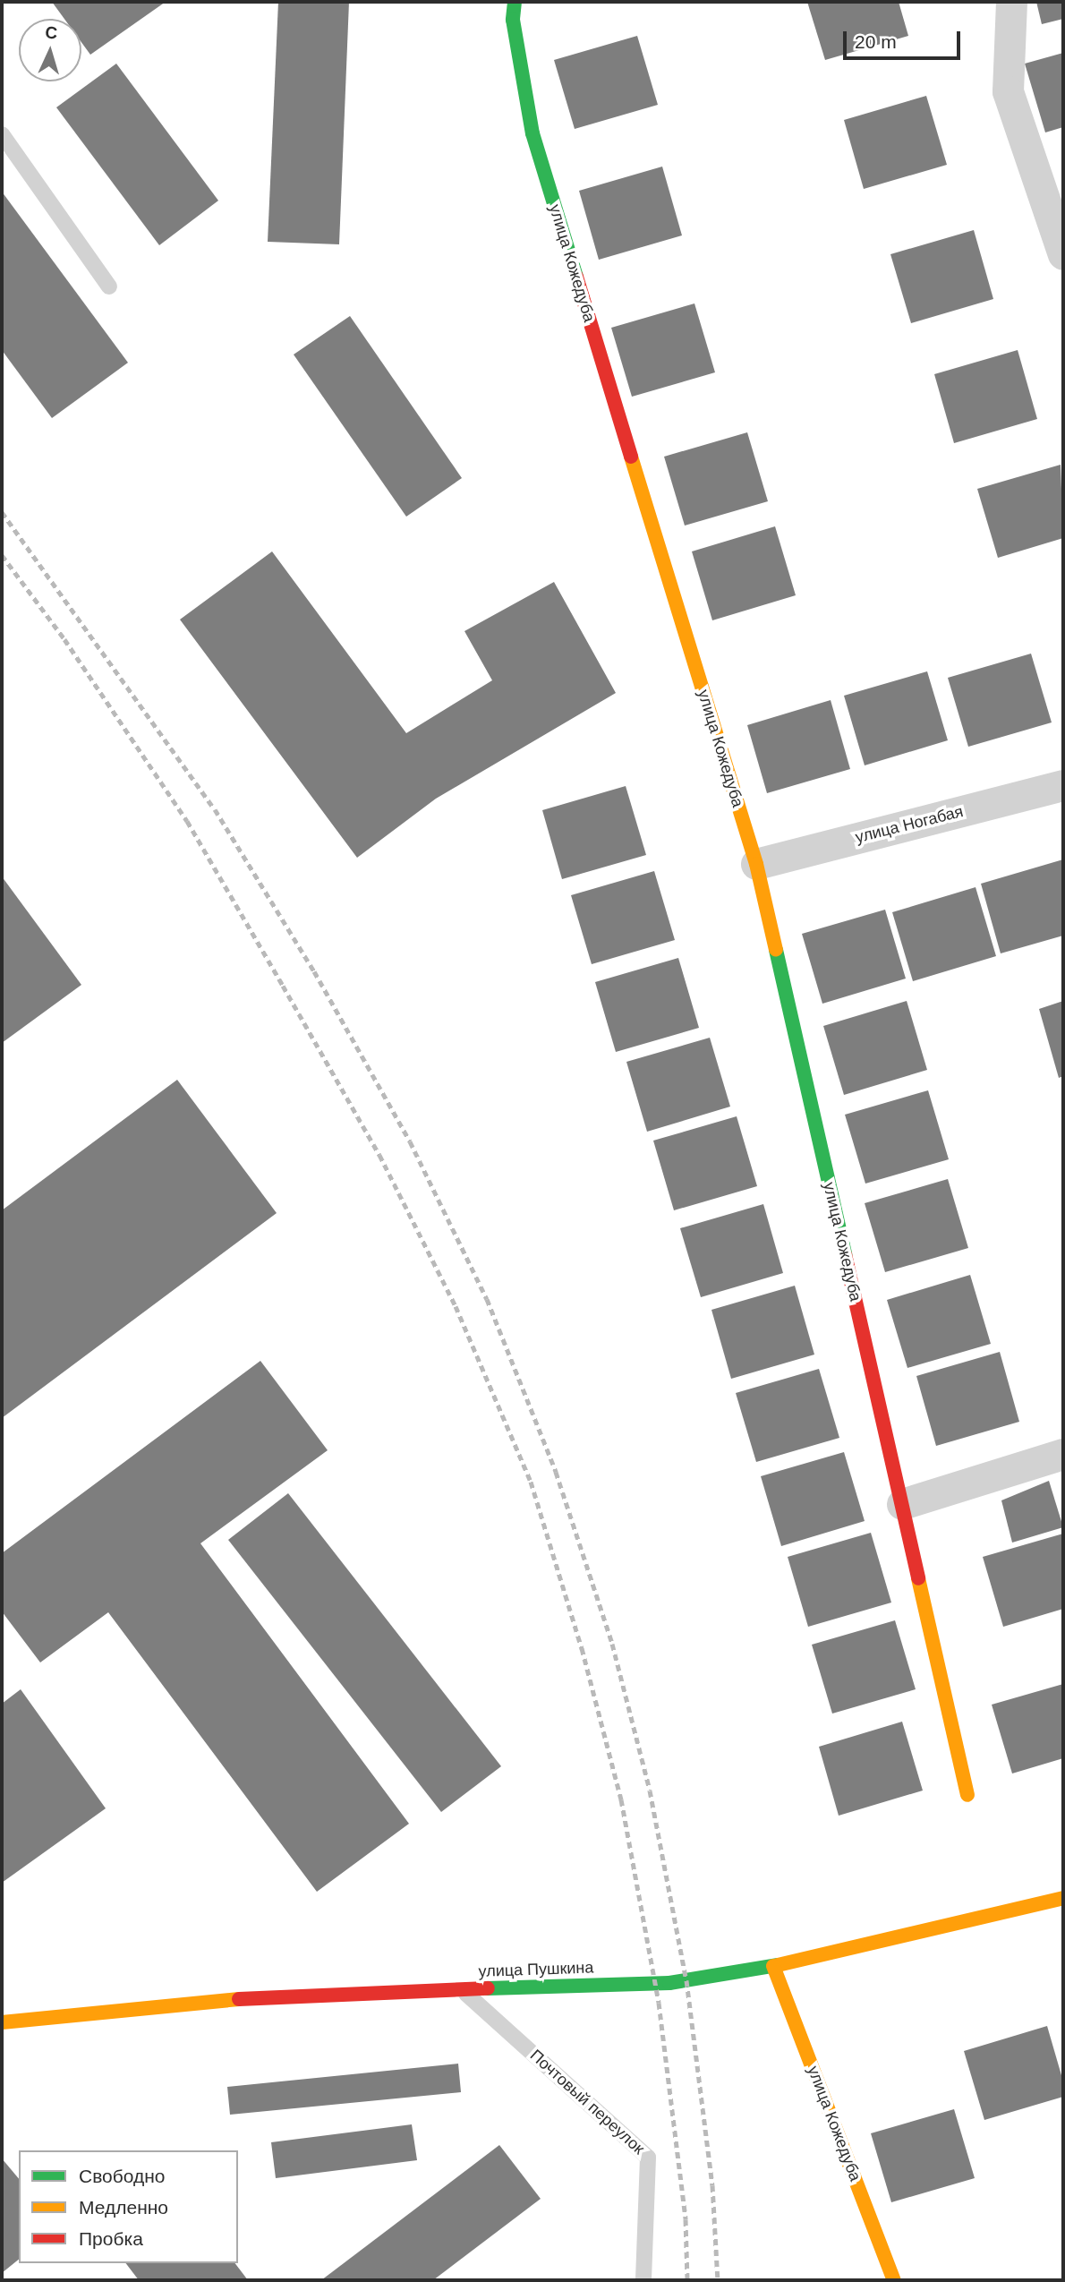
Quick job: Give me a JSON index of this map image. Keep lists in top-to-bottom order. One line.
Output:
{"streets":{"street":["улица Кожедуба","улица Ногабая","улица Пушкина"],"lane":["Почтовый переулок"]},"crossings":[["улица Кожедуба","улица Ногабая"],["улица Кожедуба","улица Пушкина"],["улица Пушкина","Почтовый переулок"]],"legend":["Свободно","Медленно","Пробка"],"scale_bar":"20 m","north":"top"}
